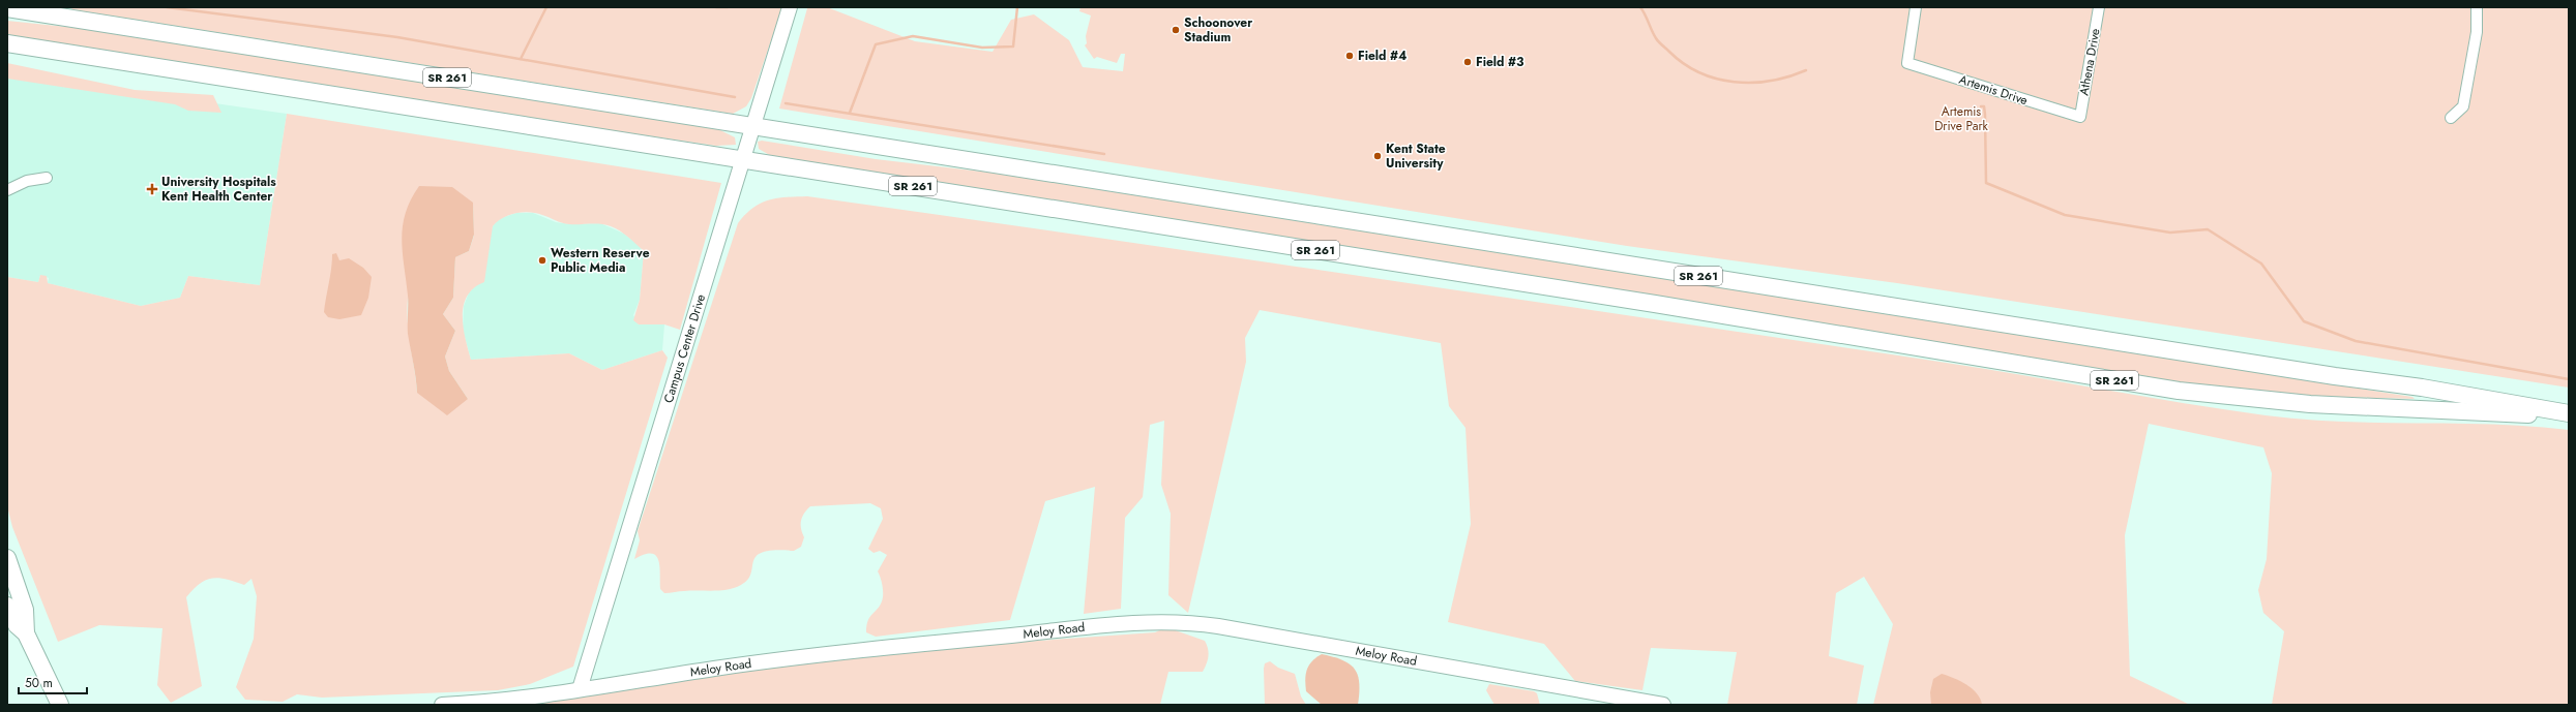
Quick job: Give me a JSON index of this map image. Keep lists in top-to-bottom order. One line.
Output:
{"streets":{"main road":["SR 261"],"street":["Athena Drive","Artemis Drive","Campus Center Drive","Meloy Road"]},"crossings":[["Athena Drive","Artemis Drive"],["SR 261","Campus Center Drive"],["Campus Center Drive","Meloy Road"]],"parks":["Artemis Drive Park"],"places":{"other":["Schoonover Stadium","Field #4","Field #3","Kent State University","Western Reserve Public Media"],"health":["University Hospitals Kent Health Center"]},"scale_bar":"50 m"}
